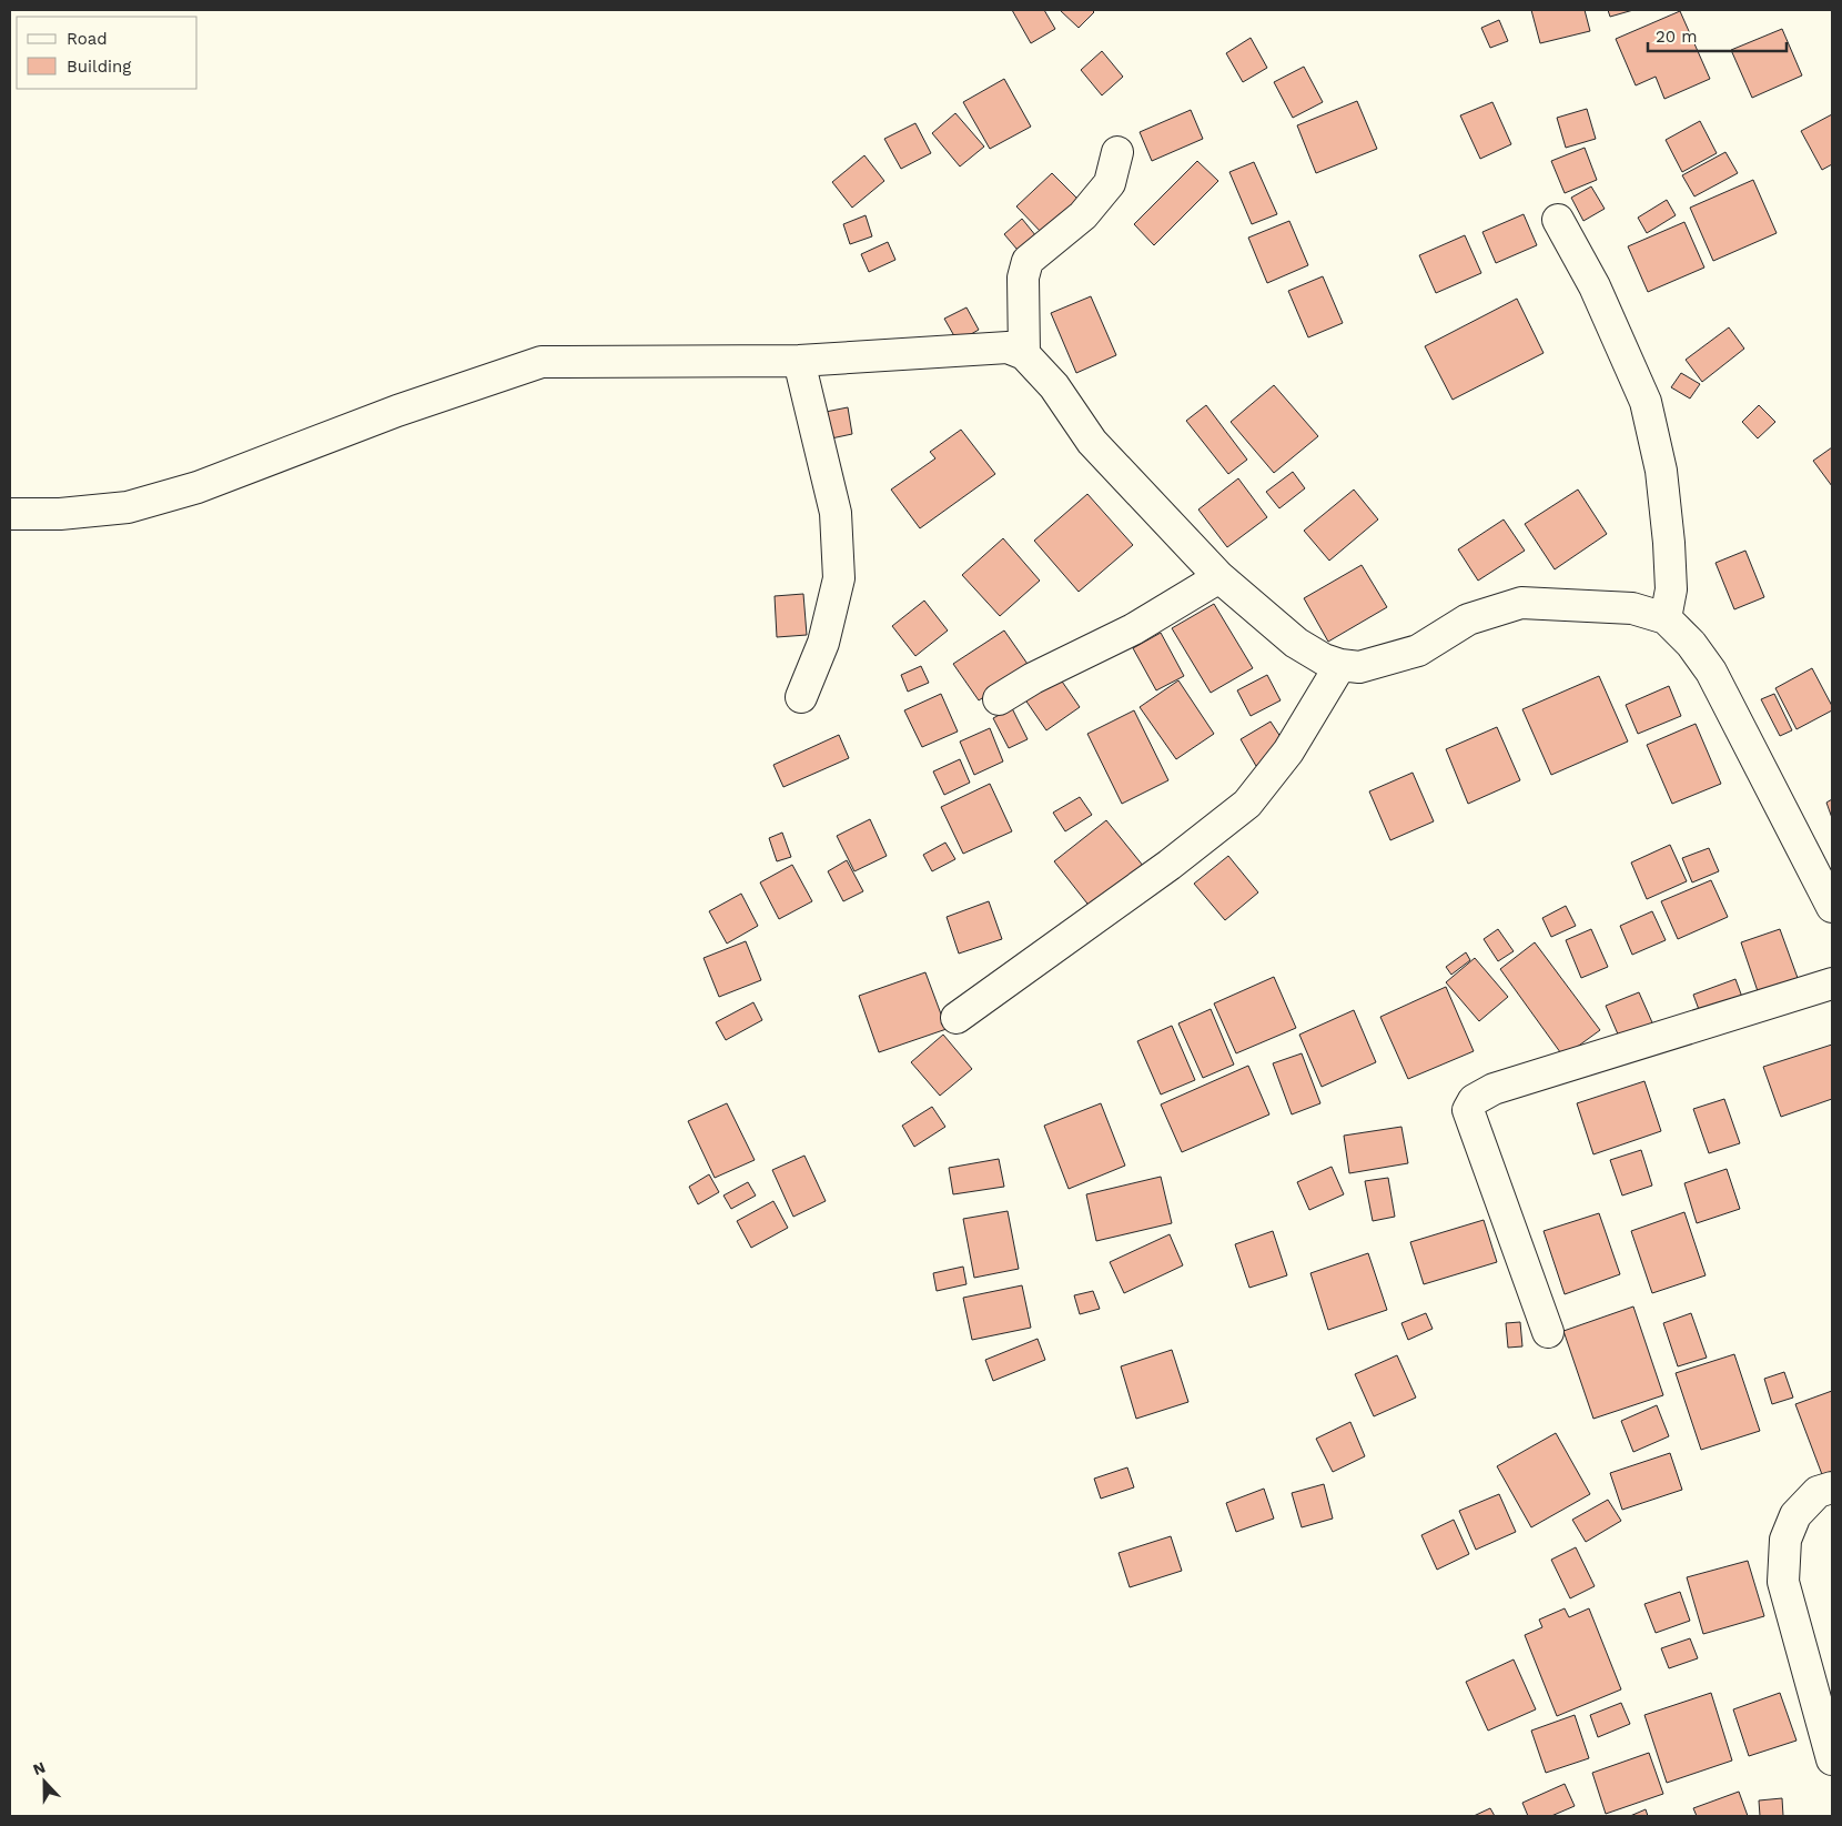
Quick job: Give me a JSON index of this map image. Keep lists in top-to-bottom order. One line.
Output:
{"legend":["Road","Building"],"scale_bar":"20 m","north":"top"}
